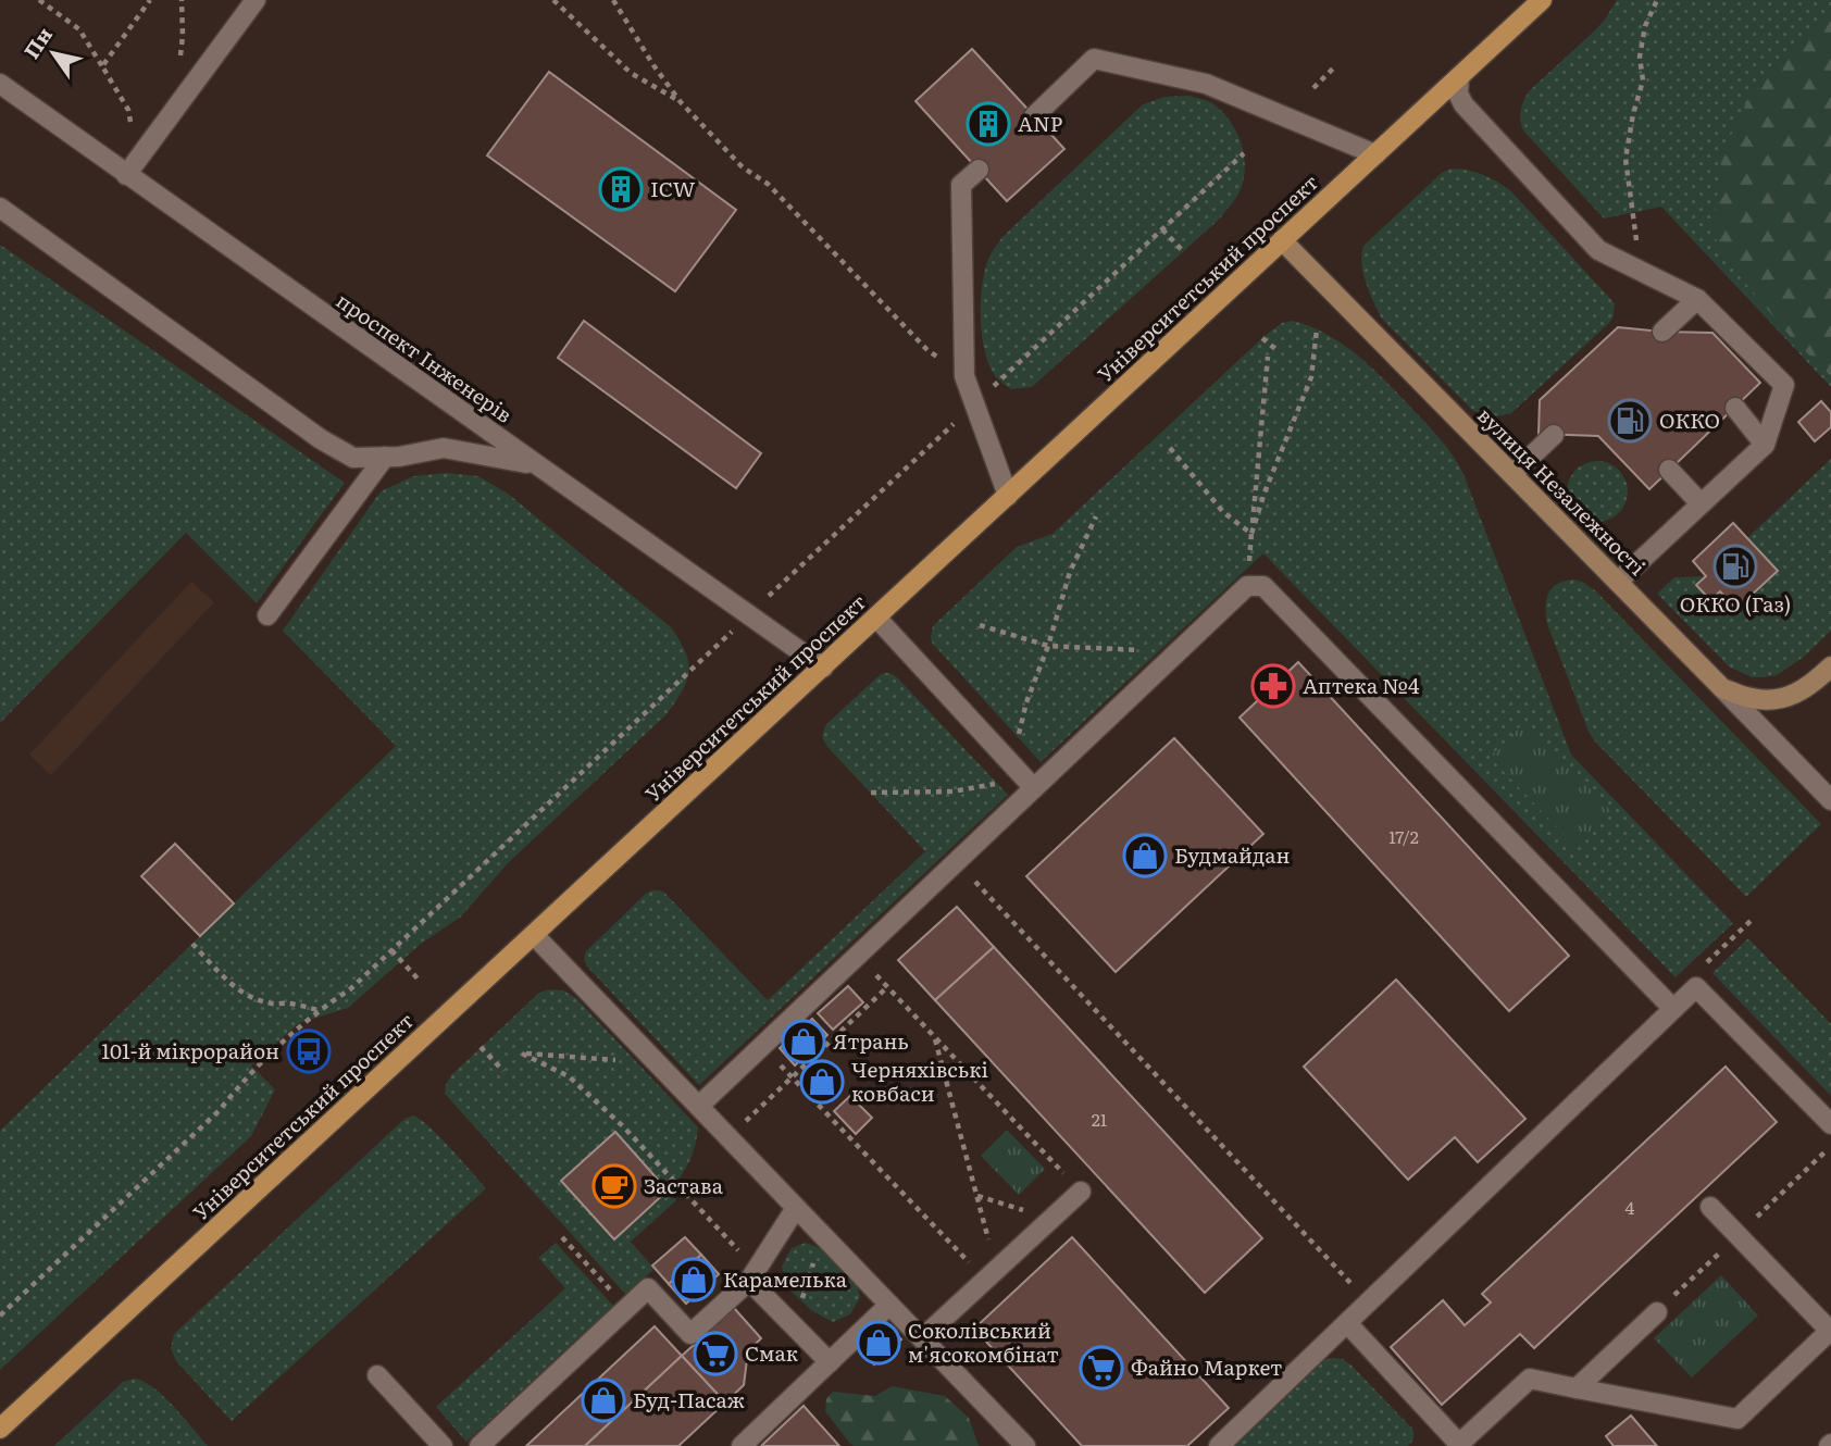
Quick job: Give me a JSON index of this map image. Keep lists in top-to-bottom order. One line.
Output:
{"streets":{"main road":["Університетський проспект"],"street":["проспект Інженерів","вулиця Незалежності"]},"crossings":[["Університетський проспект","проспект Інженерів"],["Університетський проспект","вулиця Незалежності"]],"places":{"building":["ANP","ICW"],"fuel station":["ОККО","ОККО (Газ)"],"pharmacy":["Аптека №4"],"shop":["Будмайдан","Ятрань","Черняхівські ковбаси","Карамелька","Соколівський м'ясокомбінат","Буд-Пасаж"],"bus stop":["101-й мікрорайон"],"cafe":["Застава"],"supermarket":["Смак","Файно Маркет"]},"house_numbers":["17/2","21","4"],"north":"top left"}
